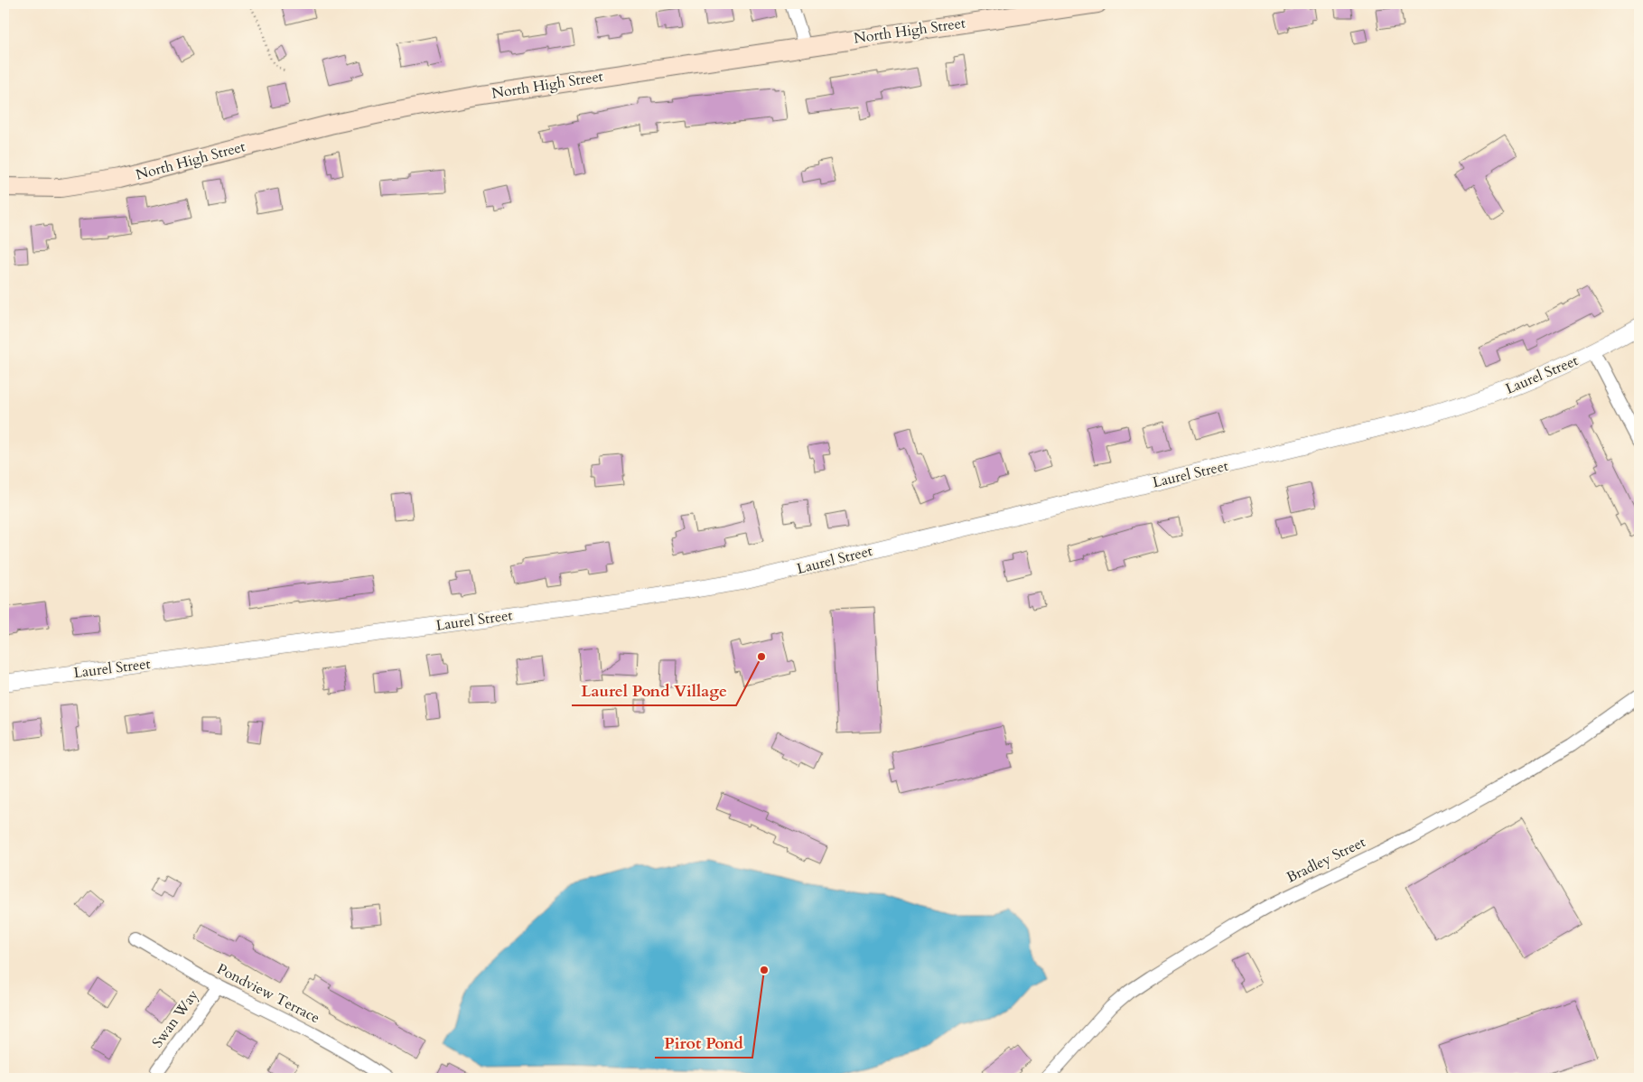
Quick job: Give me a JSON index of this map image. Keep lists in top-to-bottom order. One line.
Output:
{"streets":{"main road":["North High Street"],"street":["Laurel Street","Bradley Street","Pondview Terrace","Swan Way"]},"crossings":[["Pondview Terrace","Swan Way"]],"places":["Laurel Pond Village","Pirot Pond"]}
